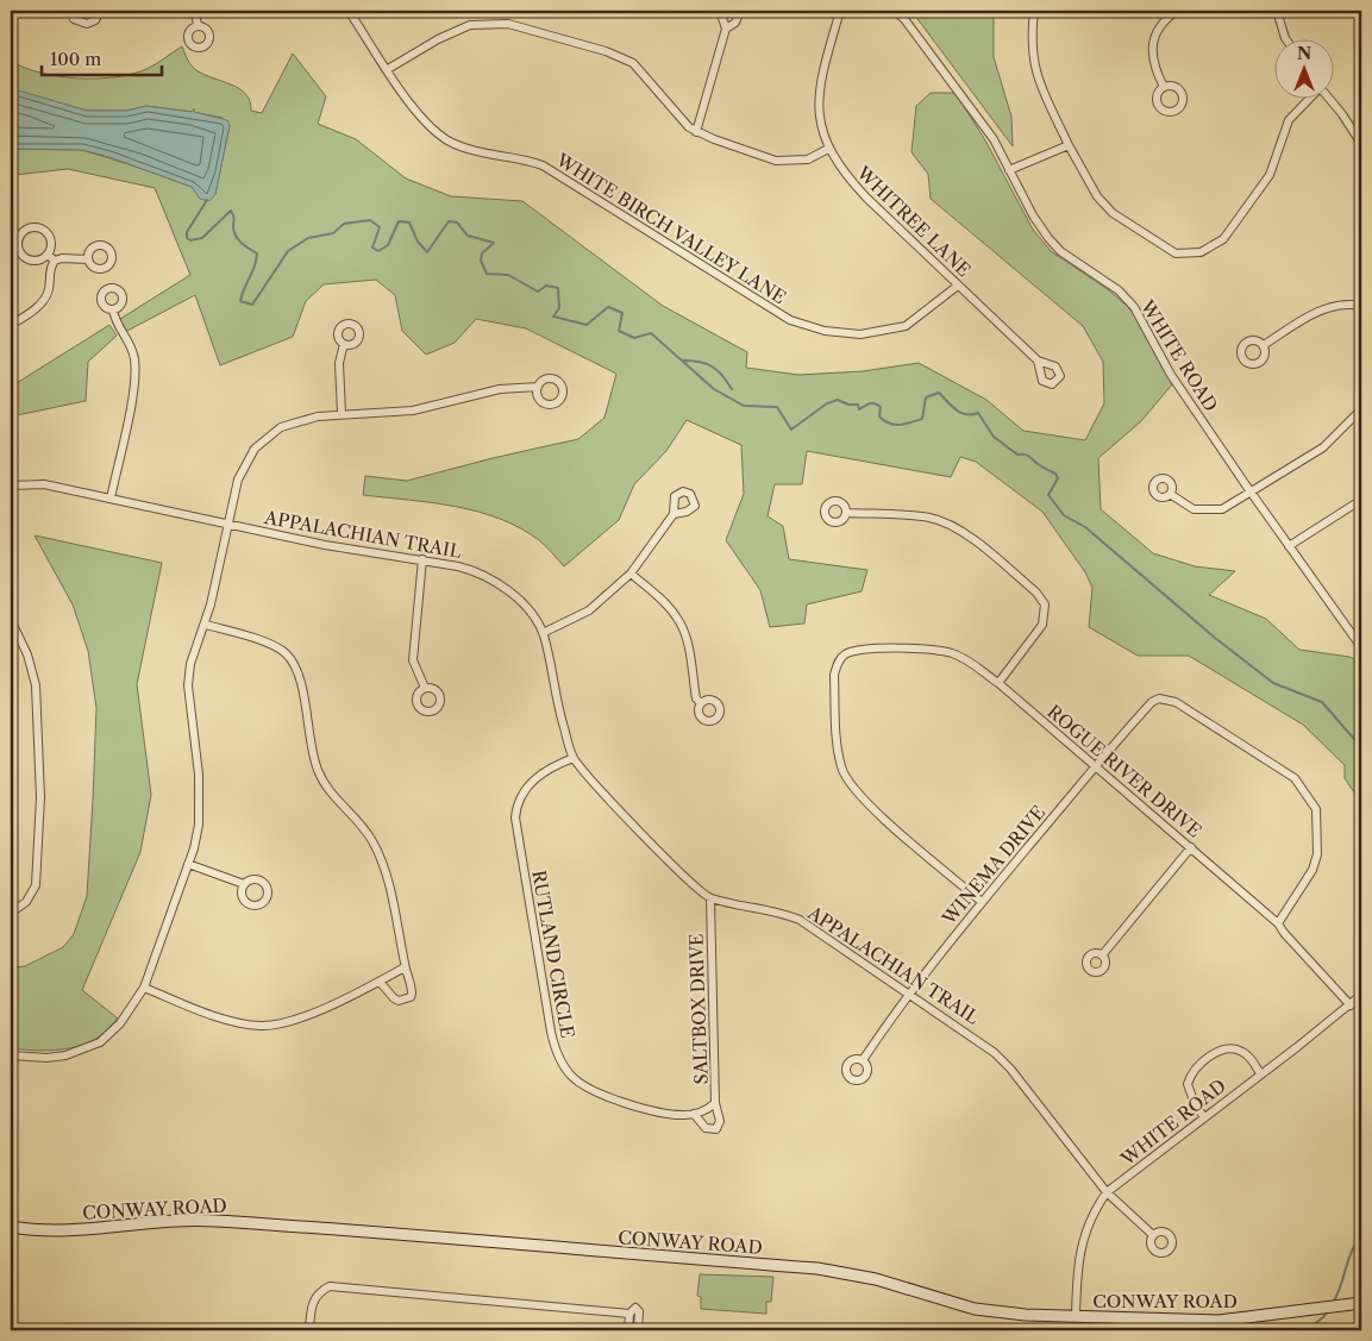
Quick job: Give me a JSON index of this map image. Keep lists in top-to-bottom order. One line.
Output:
{"streets":{"street":["WHITREE LANE","WHITE BIRCH VALLEY LANE","WHITE ROAD","APPALACHIAN TRAIL","ROGUE RIVER DRIVE","WINEMA DRIVE","RUTLAND CIRCLE","SALTBOX DRIVE","CONWAY ROAD"]},"crossings":[["WHITREE LANE","WHITE BIRCH VALLEY LANE"],["WHITE ROAD","APPALACHIAN TRAIL"],["WHITE ROAD","ROGUE RIVER DRIVE"],["WHITE ROAD","CONWAY ROAD"],["APPALACHIAN TRAIL","WINEMA DRIVE"],["APPALACHIAN TRAIL","RUTLAND CIRCLE"],["APPALACHIAN TRAIL","SALTBOX DRIVE"],["ROGUE RIVER DRIVE","WINEMA DRIVE"],["RUTLAND CIRCLE","SALTBOX DRIVE"]],"scale_bar":"100 m","north":"top"}
